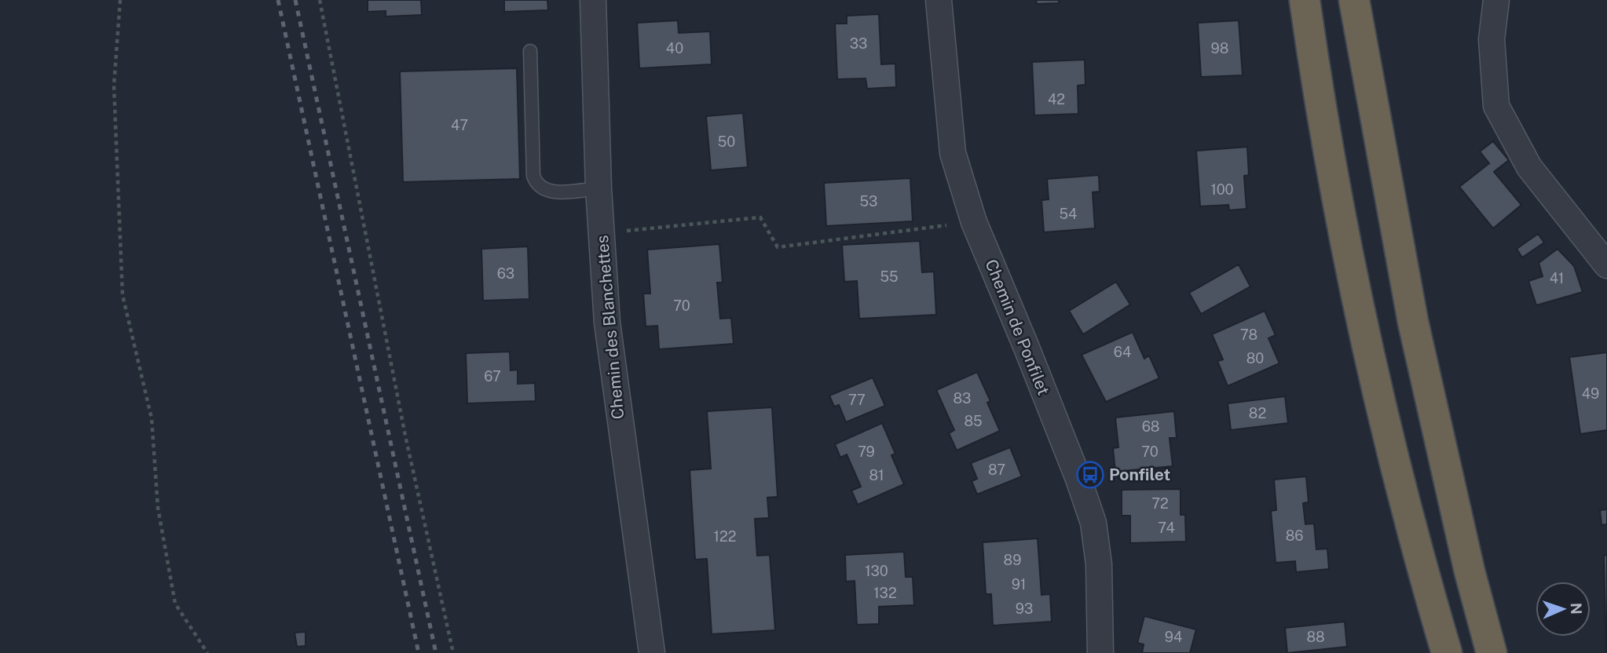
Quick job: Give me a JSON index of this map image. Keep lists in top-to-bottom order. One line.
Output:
{"streets":{"street":["Chemin des Blanchettes","Chemin de Ponfilet"]},"places":{"bus stop":["Ponfilet"]},"house_numbers":["33","40","98","42","47","50","100","53","54","63","55","41","70","78","64","80","67","49","83","77","82","85","68","79","70","87","81","72","74","86","122","89","130","91","132","93","94","88"],"north":"right"}
